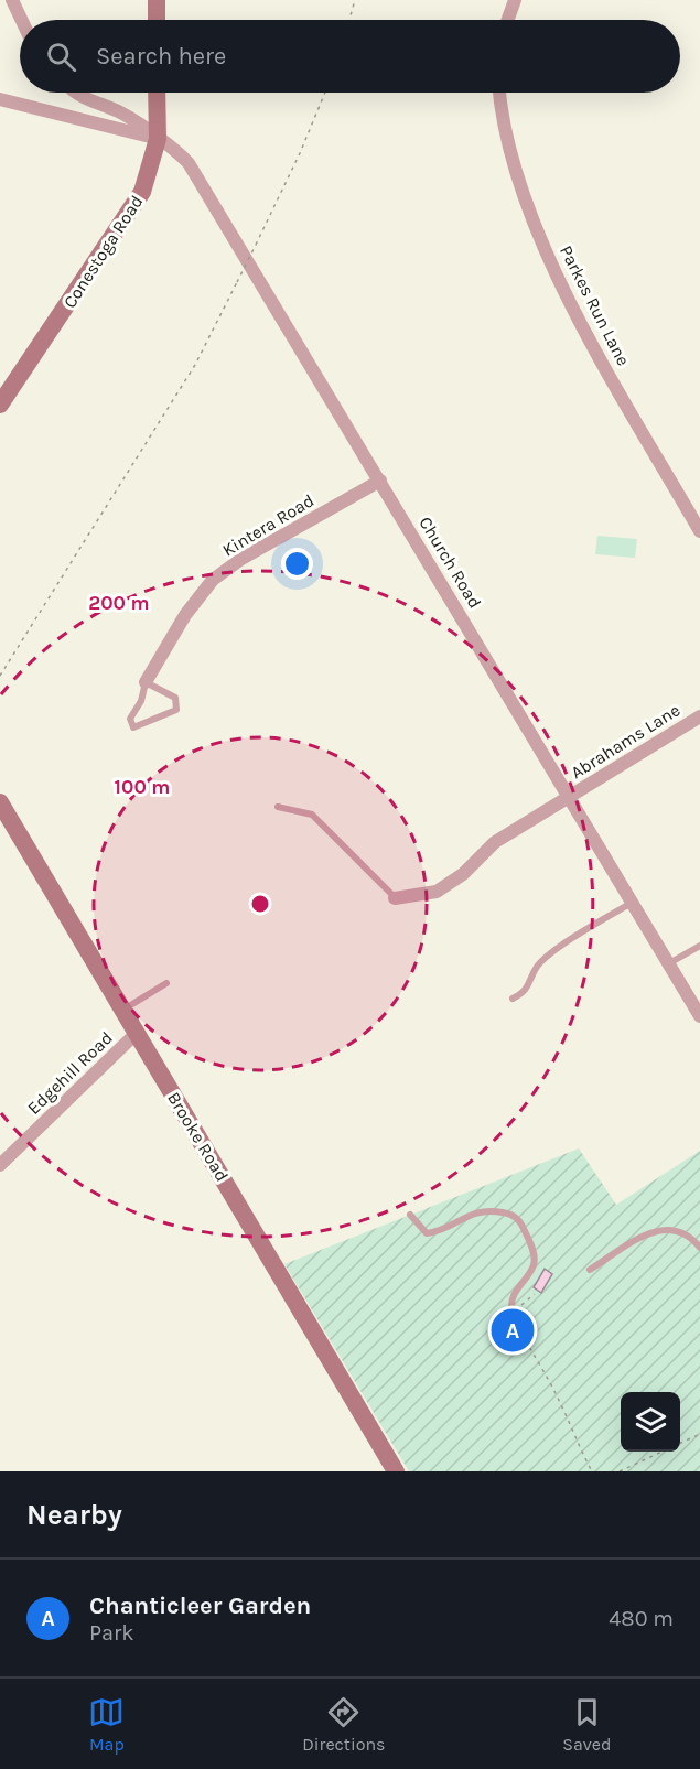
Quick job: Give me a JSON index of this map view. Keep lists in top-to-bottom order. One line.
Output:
{"streets":{"main road":["Conestoga Road","Brooke Road"],"street":["Parkes Run Lane","Kintera Road","Church Road","Abrahams Lane","Edgehill Road"]},"crossings":[["Conestoga Road","Church Road"],["Kintera Road","Church Road"],["Church Road","Abrahams Lane"],["Edgehill Road","Brooke Road"]],"page":{"search":"Search here","pins":"A","heading":"Nearby","list":[{"mark":"A","name":"Chanticleer Garden","note":"Park","value":"480 m"}],"nav":["Map","Directions","Saved"]},"rings":["200 m","100 m"]}
